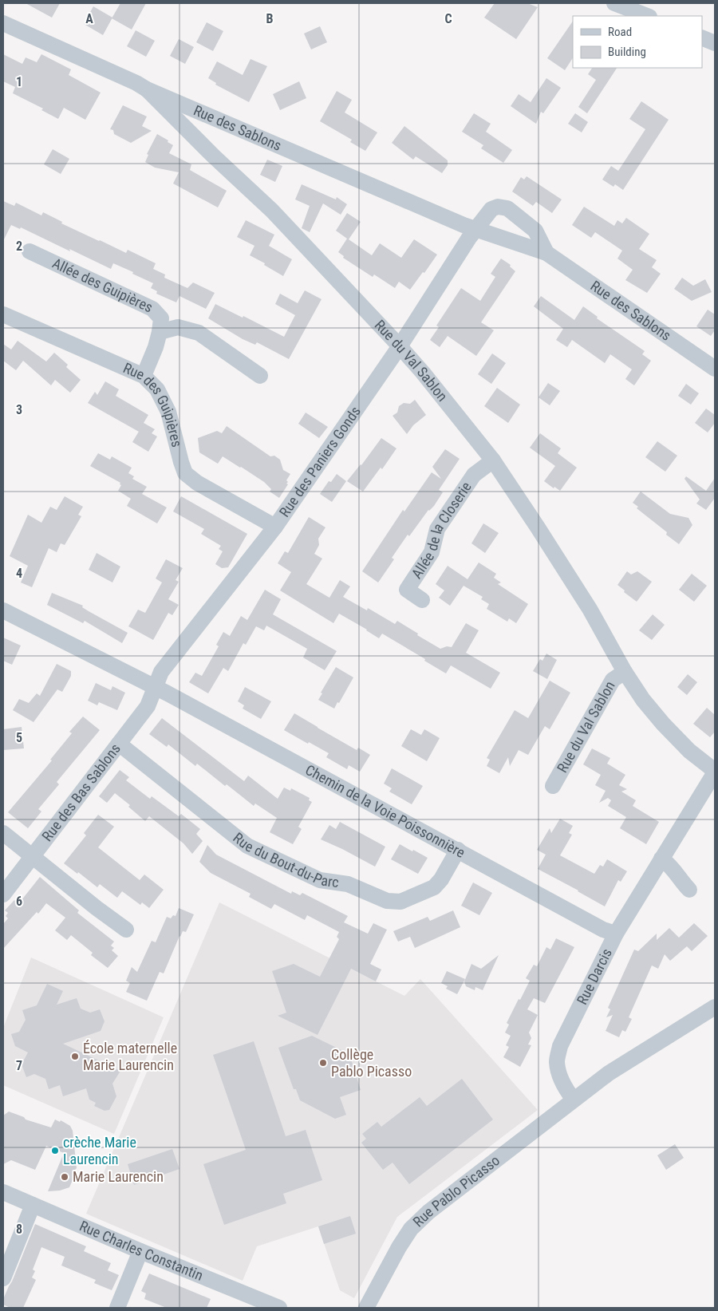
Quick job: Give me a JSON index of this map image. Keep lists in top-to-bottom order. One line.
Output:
{"streets":{"street":["Rue des Sablons","Allée des Guipières","Rue du Val Sablon","Rue des Guipières","Rue des Paniers Gonds","Allée de la Closerie","Rue des Bas Sablons","Chemin de la Voie Poissonnière","Rue du Bout-du-Parc","Rue Darcis","Rue Pablo Picasso","Rue Charles Constantin"]},"crossings":[["Rue des Sablons","Rue du Val Sablon"],["Rue des Sablons","Rue des Paniers Gonds"],["Allée des Guipières","Rue des Guipières"],["Rue du Val Sablon","Rue des Paniers Gonds"],["Rue du Val Sablon","Allée de la Closerie"],["Rue du Val Sablon","Rue Darcis"],["Rue des Guipières","Rue des Paniers Gonds"],["Rue des Paniers Gonds","Rue des Bas Sablons"],["Rue des Paniers Gonds","Chemin de la Voie Poissonnière"],["Rue des Bas Sablons","Chemin de la Voie Poissonnière"],["Rue des Bas Sablons","Rue du Bout-du-Parc"],["Chemin de la Voie Poissonnière","Rue du Bout-du-Parc"],["Chemin de la Voie Poissonnière","Rue Darcis"],["Rue Darcis","Rue Pablo Picasso"]],"places":["École maternelle Marie Laurencin","Collège Pablo Picasso","crèche Marie Laurencin","Marie Laurencin"],"legend":["Road","Building"],"grid":{"columns":["A","B","C"],"rows":["1","2","3","4","5","6","7","8"]}}
